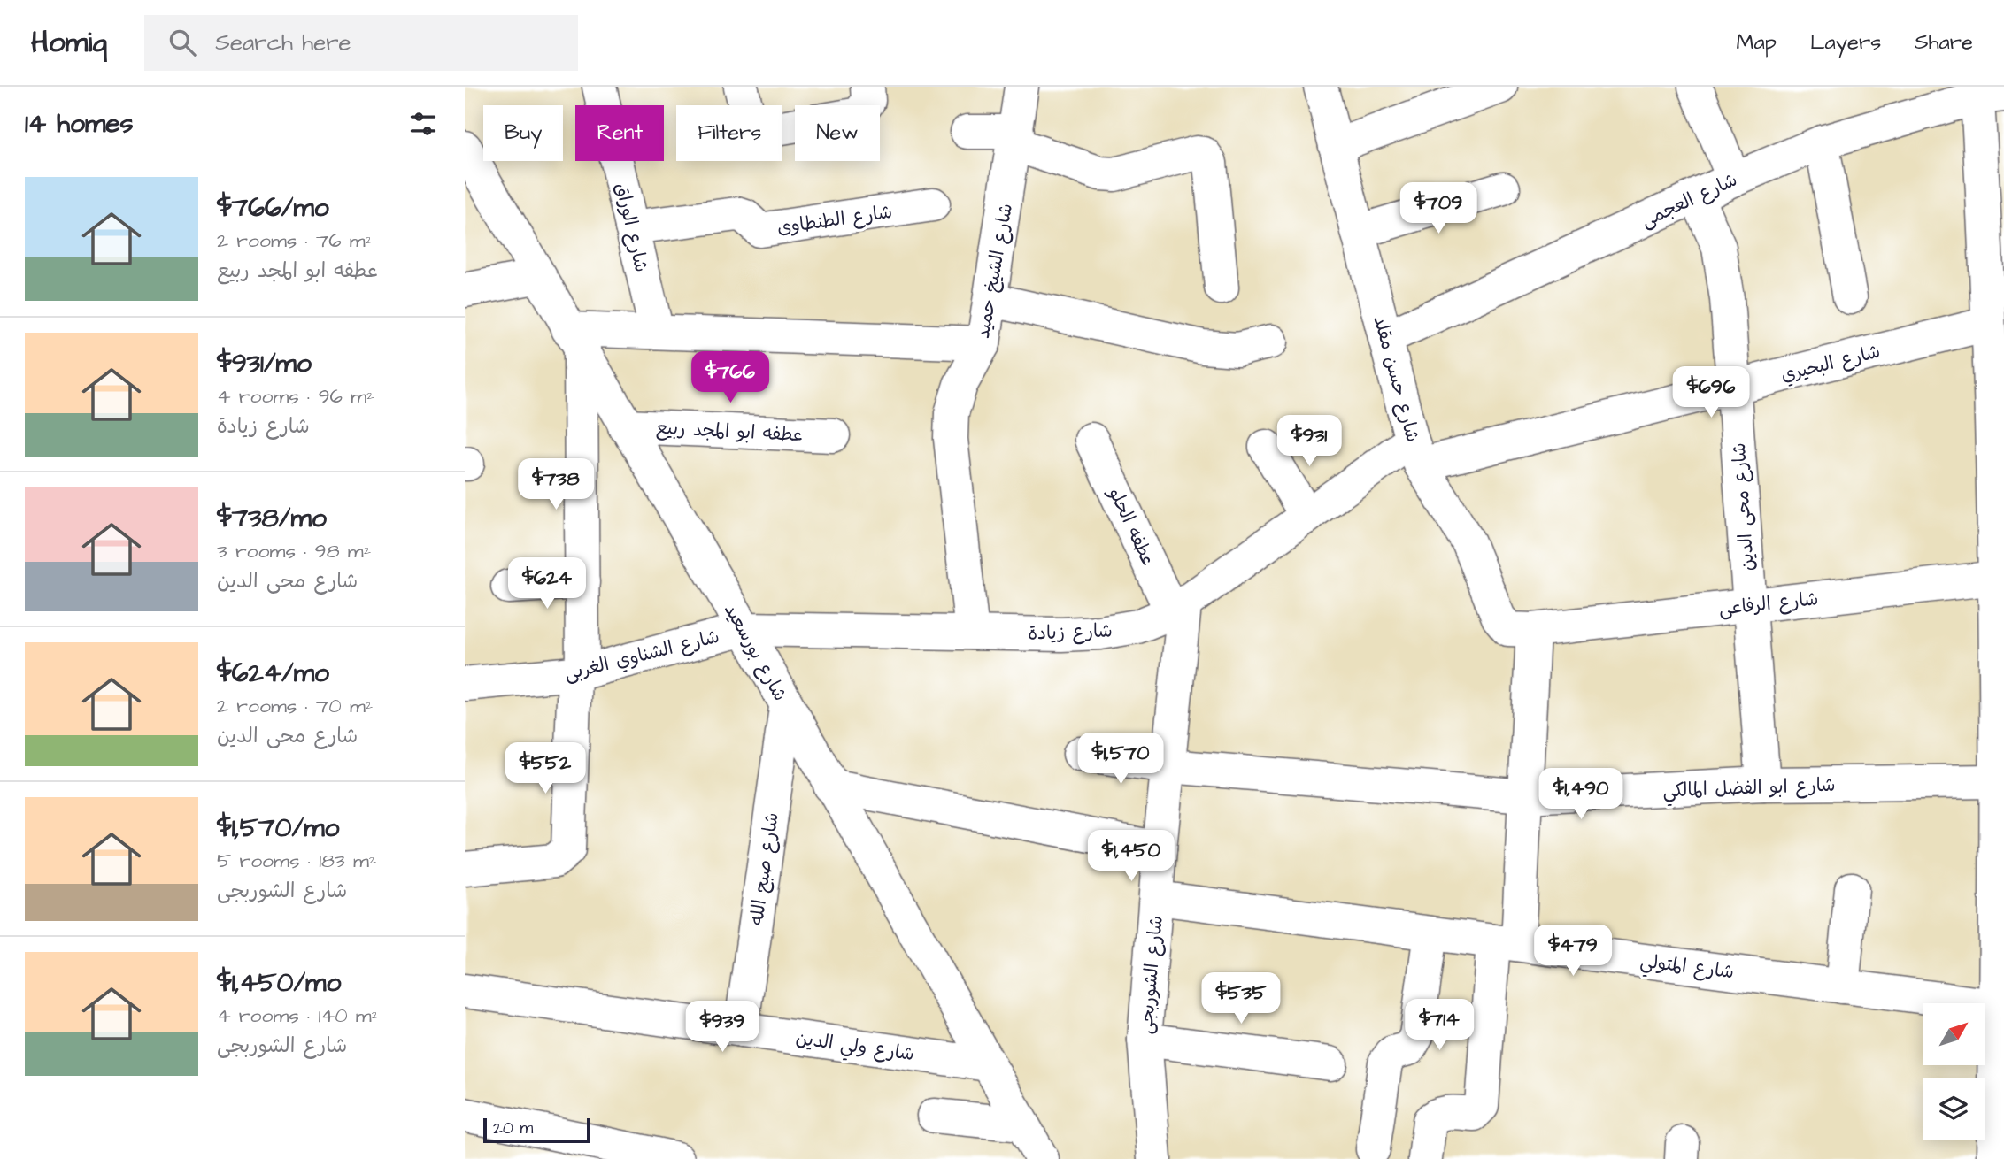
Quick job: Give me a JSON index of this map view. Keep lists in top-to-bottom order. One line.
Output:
{"streets":{"street":["شارع العجمى","شارع الطنطاوى","شارع الوراق","شارع الشيخ حميد","شارع البحيري","شارع حسن مقلد","عطفه ابو المجد ربيع","شارع محى الدين","عطفه الحلو","شارع الرفاعى","شارع زيادة","شارع بورسعيد","شارع الشناوي الغربى","شارع ابو الفضل المالكي","شارع صبح الله","شارع المتولي","شارع الشوربجى","شارع ولي الدين"]},"crossings":[["شارع العجمى","شارع حسن مقلد"],["شارع العجمى","شارع محى الدين"],["شارع الطنطاوى","شارع الوراق"],["شارع الشيخ حميد","شارع زيادة"],["شارع البحيري","شارع حسن مقلد"],["شارع البحيري","شارع محى الدين"],["شارع البحيري","شارع زيادة"],["شارع حسن مقلد","شارع الرفاعى"],["شارع حسن مقلد","شارع زيادة"],["عطفه ابو المجد ربيع","شارع بورسعيد"],["شارع محى الدين","شارع الرفاعى"],["شارع محى الدين","شارع ابو الفضل المالكي"],["عطفه الحلو","شارع زيادة"],["عطفه الحلو","شارع الشوربجى"],["شارع زيادة","شارع بورسعيد"],["شارع زيادة","شارع الشناوي الغربى"],["شارع زيادة","شارع الشوربجى"],["شارع بورسعيد","شارع الشناوي الغربى"],["شارع بورسعيد","شارع صبح الله"],["شارع بورسعيد","شارع ولي الدين"],["شارع ابو الفضل المالكي","شارع الشوربجى"],["شارع صبح الله","شارع ولي الدين"],["شارع المتولي","شارع الشوربجى"]],"scale_bar":"20 m","north":"top right","page":{"header":"Homiq","search":"Search here","nav":["Map","Layers","Share"],"heading":"14 homes","chip":["Buy","Rent","Filters","New"],"list":[{"name":"$766/mo","note":"2 rooms · 76 m² · عطفه ابو المجد ربيع"},{"name":"$931/mo","note":"4 rooms · 96 m² · شارع زيادة"},{"name":"$738/mo","note":"3 rooms · 98 m² · شارع محى الدين"},{"name":"$624/mo","note":"2 rooms · 70 m² · شارع محى الدين"},{"name":"$1,570/mo","note":"5 rooms · 183 m² · شارع الشوربجى"},{"name":"$1,450/mo","note":"4 rooms · 140 m² · شارع الشوربجى"}],"price":["$709","$766","$696","$931","$738","$624","$1,570","$552","$1,490","$1,450","$479","$535","$714","$939"],"scale":"20 m"}}
